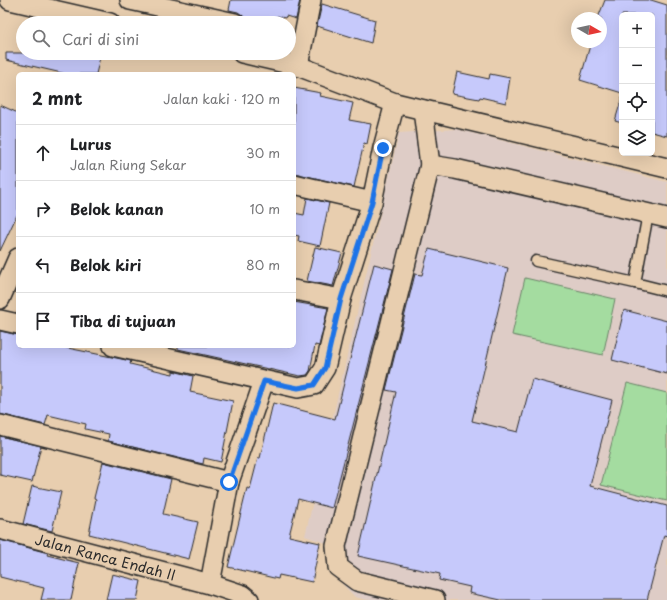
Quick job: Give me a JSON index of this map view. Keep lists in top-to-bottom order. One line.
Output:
{"streets":{"street":["Jalan Ranca Endah II"]},"north":"right","page":{"map_buttons":["+","−"],"search":"Cari di sini","heading":["2 mnt","Jalan kaki · 120 m"],"list":[["Lurus","Jalan Riung Sekar","30 m"],["Belok kanan","10 m"],["Belok kiri","80 m"],"Tiba di tujuan"]}}
